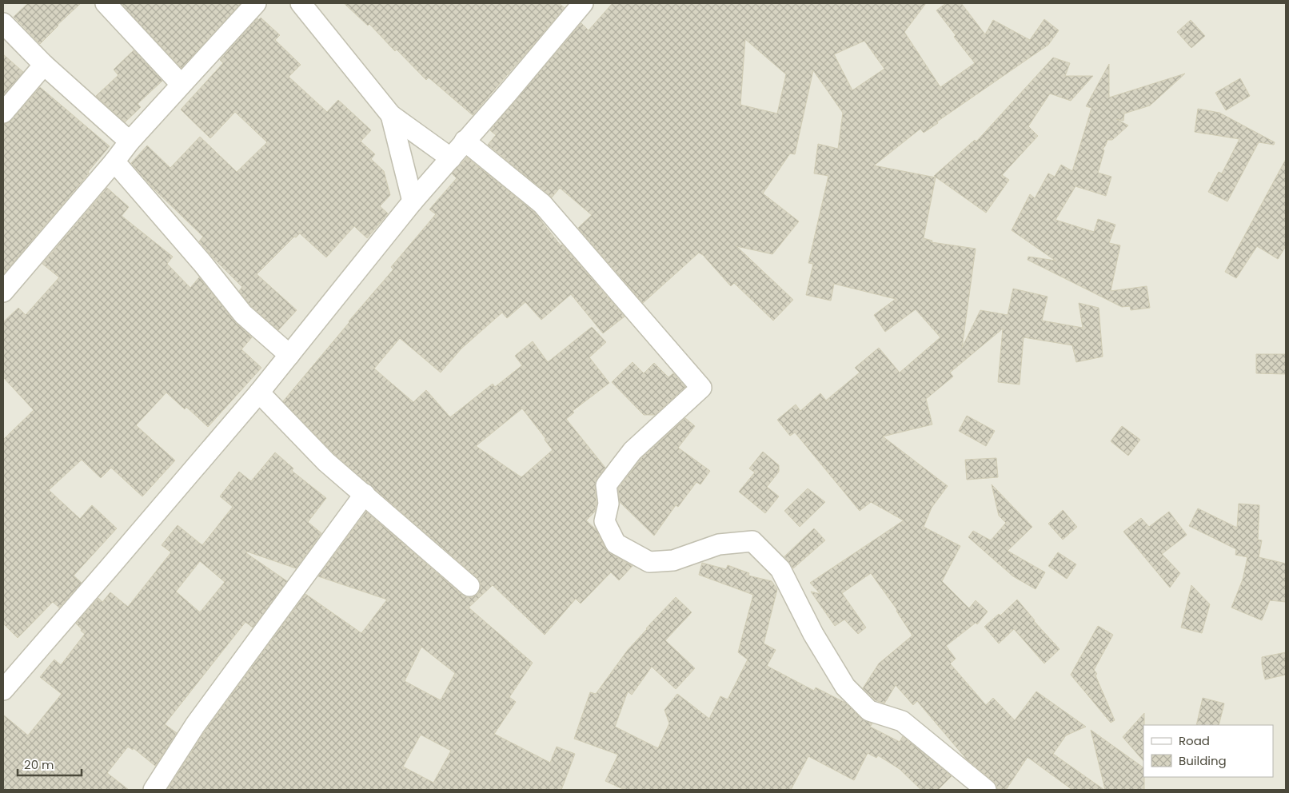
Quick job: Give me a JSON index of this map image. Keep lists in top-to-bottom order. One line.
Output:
{"legend":["Road","Building"],"scale_bar":"20 m"}
